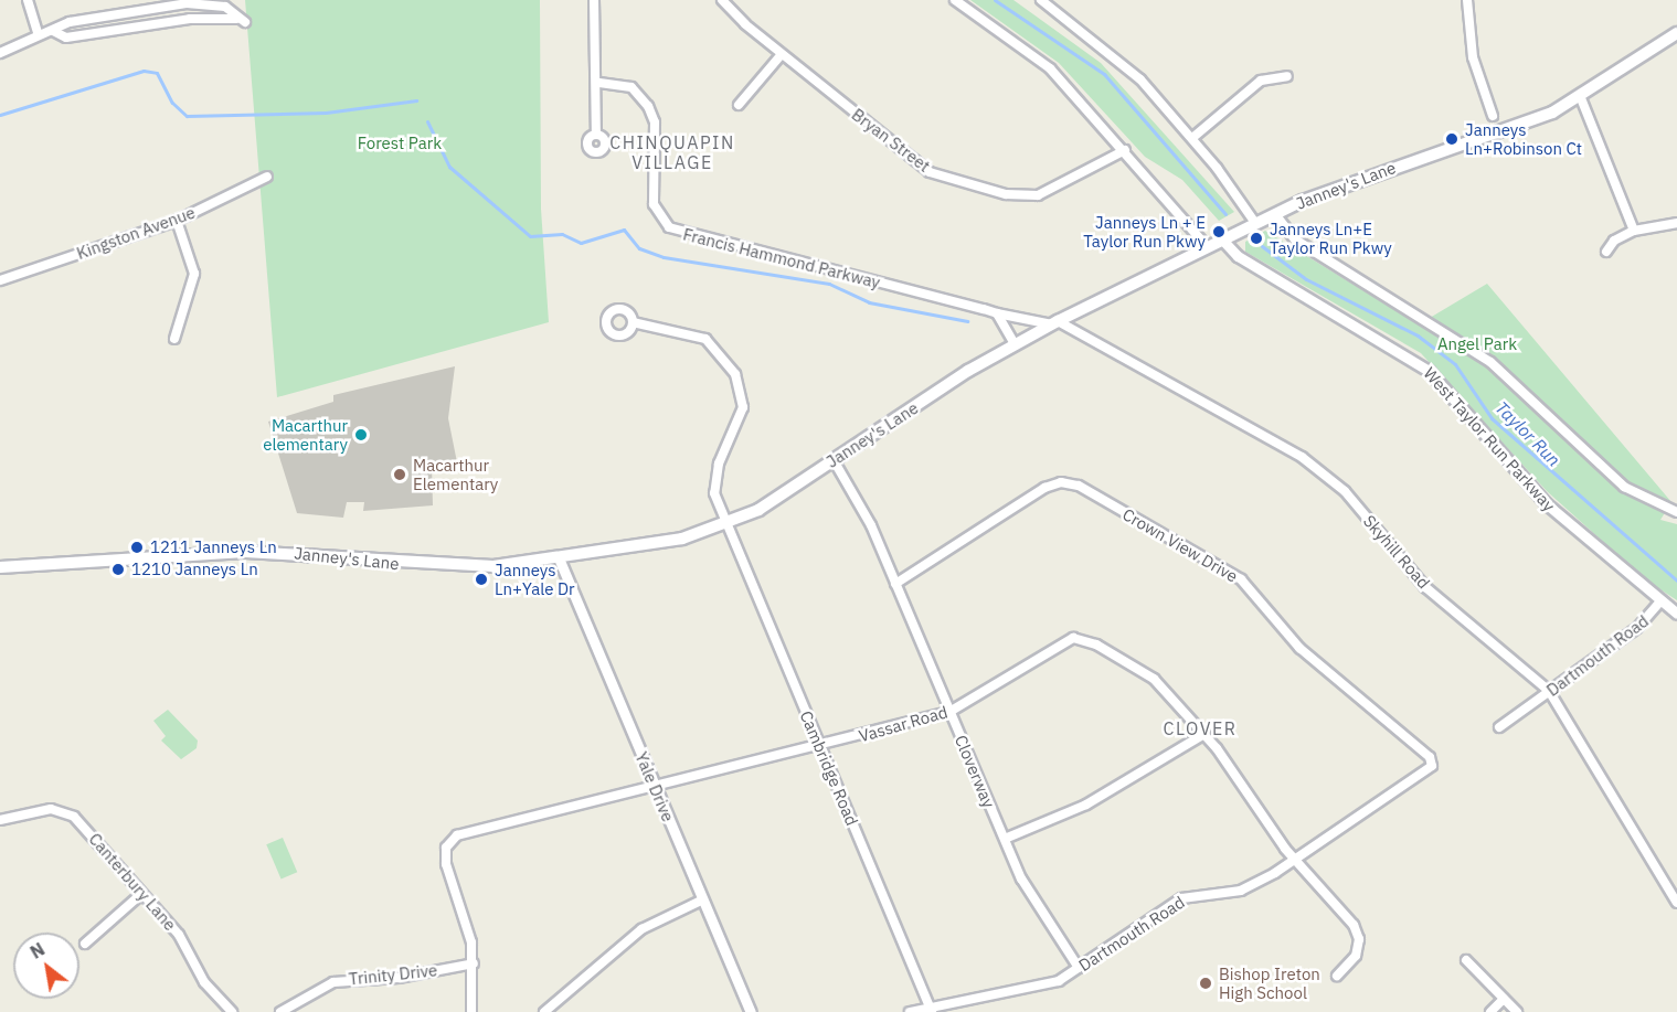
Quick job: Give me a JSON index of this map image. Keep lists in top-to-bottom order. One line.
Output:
{"streets":{"main road":["Janney's Lane"],"street":["Bryan Street","Kingston Avenue","Francis Hammond Parkway","West Taylor Run Parkway","Crown View Drive","Skyhill Road","Dartmouth Road","Vassar Road","Cambridge Road","Cloverway","Yale Drive","Canterbury Lane","Trinity Drive"]},"crossings":[["Janney's Lane","Francis Hammond Parkway"],["Janney's Lane","West Taylor Run Parkway"],["Janney's Lane","Skyhill Road"],["Janney's Lane","Cambridge Road"],["Janney's Lane","Cloverway"],["Janney's Lane","Yale Drive"],["Francis Hammond Parkway","Skyhill Road"],["West Taylor Run Parkway","Dartmouth Road"],["Crown View Drive","Dartmouth Road"],["Crown View Drive","Cloverway"],["Skyhill Road","Dartmouth Road"],["Dartmouth Road","Vassar Road"],["Dartmouth Road","Cambridge Road"],["Dartmouth Road","Cloverway"],["Vassar Road","Cambridge Road"],["Vassar Road","Cloverway"],["Vassar Road","Yale Drive"],["Vassar Road","Trinity Drive"]],"districts":["CHINQUAPIN VILLAGE","CLOVER"],"water":["Taylor Run"],"parks":["Forest Park","Angel Park"],"places":["Janneys Ln+Robinson Ct","Janneys Ln + E Taylor Run Pkwy","Janneys Ln+E Taylor Run Pkwy","Macarthur elementary","Macarthur Elementary","1211 Janneys Ln","1210 Janneys Ln","Janneys Ln+Yale Dr","Bishop Ireton High School"],"north":"top left"}
